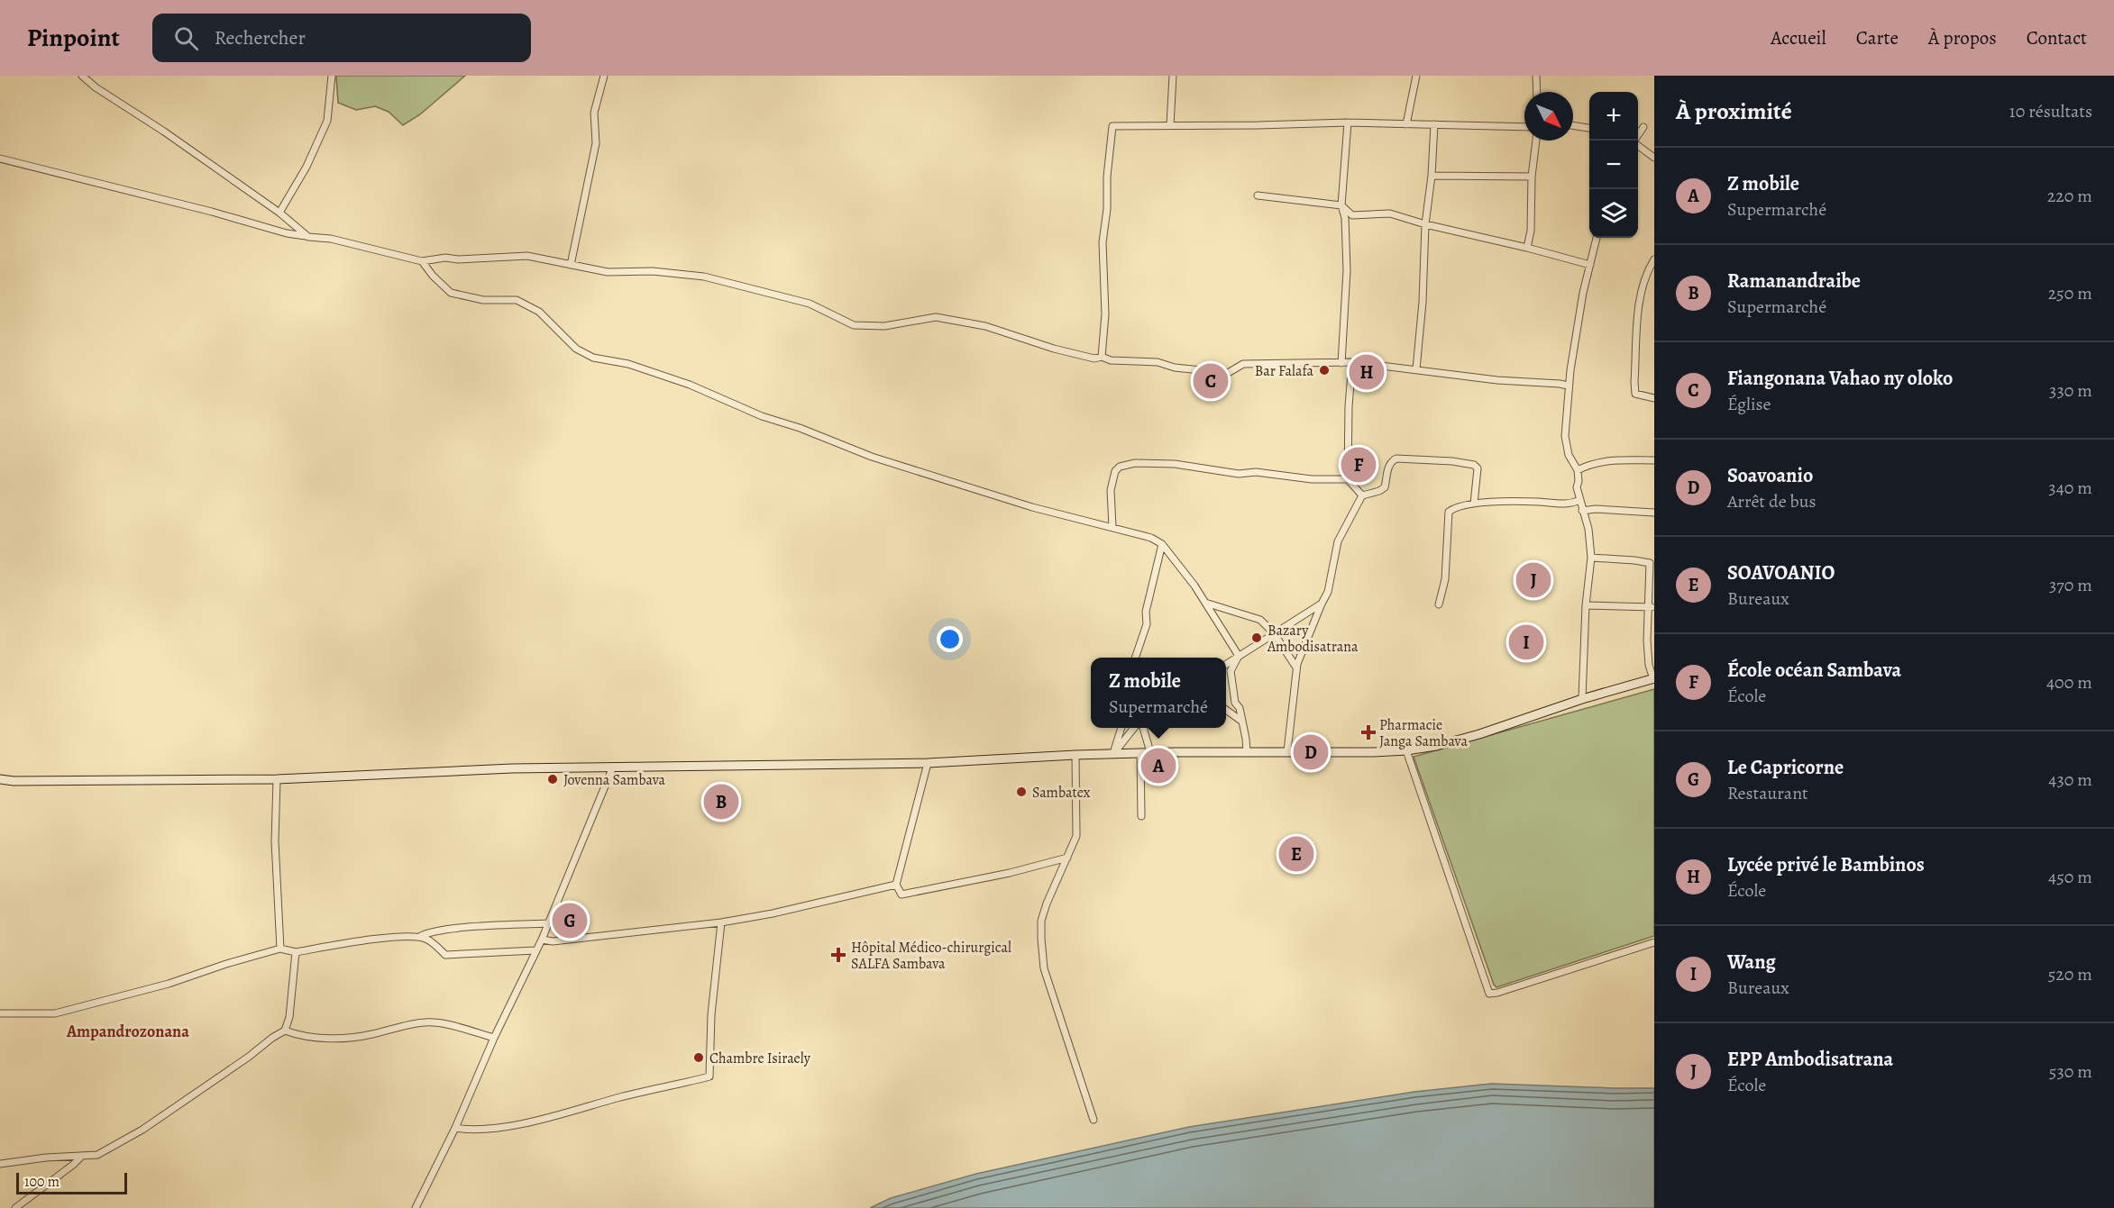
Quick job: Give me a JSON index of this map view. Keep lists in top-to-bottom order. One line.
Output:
{"districts":["Ampandrozonana"],"places":{"other":["Bar Falafa","Bazary Ambodisatrana","Jovenna Sambava","Sambatex","Chambre Isiraely"],"health":["Pharmacie Janga Sambava","Hôpital Médico-chirurgical SALFA Sambava"]},"scale_bar":"100 m","north":"bottom right","page":{"header":"Pinpoint","search":"Rechercher","nav":["Accueil","Carte","À propos","Contact"],"heading":["À proximité","10 résultats"],"map_buttons":["+","−"],"list":[{"mark":"A","name":"Z mobile","note":"Supermarché","value":"220 m"},{"mark":"B","name":"Ramanandraibe","note":"Supermarché","value":"250 m"},{"mark":"C","name":"Fiangonana Vahao ny oloko","note":"Église","value":"330 m"},{"mark":"D","name":"Soavoanio","note":"Arrêt de bus","value":"340 m"},{"mark":"E","name":"SOAVOANIO","note":"Bureaux","value":"370 m"},{"mark":"F","name":"École océan Sambava","note":"École","value":"400 m"},{"mark":"G","name":"Le Capricorne","note":"Restaurant","value":"430 m"},{"mark":"H","name":"Lycée privé le Bambinos","note":"École","value":"450 m"},{"mark":"I","name":"Wang","note":"Bureaux","value":"520 m"},{"mark":"J","name":"EPP Ambodisatrana","note":"École","value":"530 m"}],"pins":["H","C","F","J","I","D","A","B","E","G"],"popup":["Z mobile","Supermarché"],"scale":"100 m"}}
